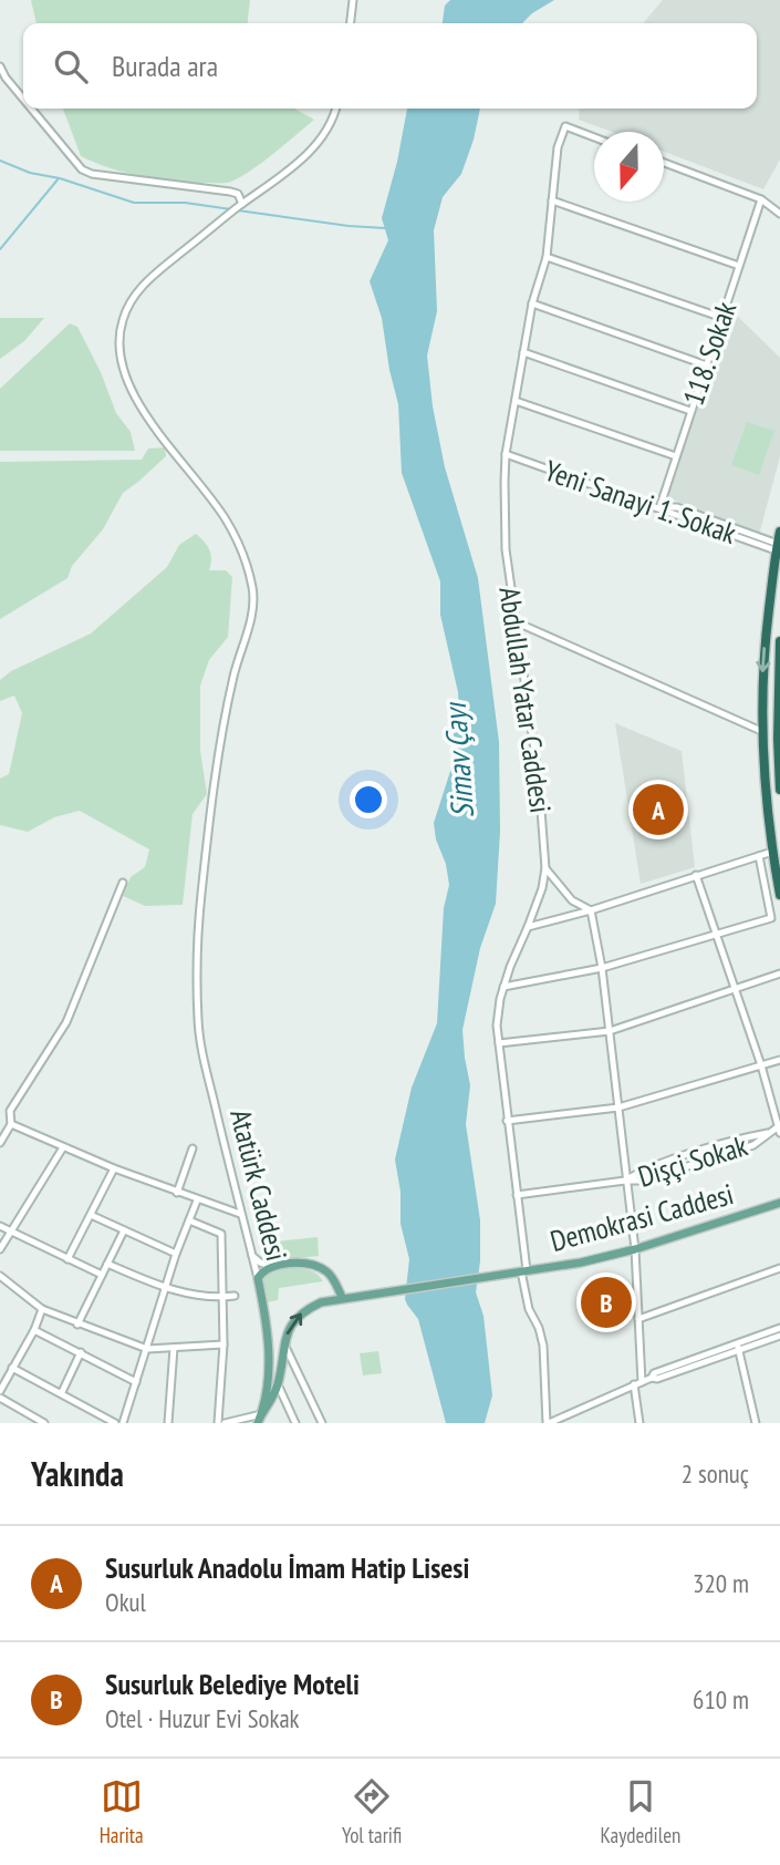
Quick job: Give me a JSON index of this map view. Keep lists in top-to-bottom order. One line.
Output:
{"streets":{"main road":["Atatürk Caddesi","Demokrasi Caddesi"],"street":["118. Sokak","Yeni Sanayi 1. Sokak","Abdullah Yatar Caddesi","Dişçi Sokak"]},"crossings":[["118. Sokak","Yeni Sanayi 1. Sokak"],["Yeni Sanayi 1. Sokak","Abdullah Yatar Caddesi"],["Abdullah Yatar Caddesi","Dişçi Sokak"],["Abdullah Yatar Caddesi","Demokrasi Caddesi"],["Atatürk Caddesi","Demokrasi Caddesi"]],"water":["Simav Çayı"],"north":"bottom","page":{"search":"Burada ara","pins":["A","B"],"heading":["Yakında","2 sonuç"],"list":[{"mark":"A","name":"Susurluk Anadolu İmam Hatip Lisesi","note":"Okul","value":"320 m"},{"mark":"B","name":"Susurluk Belediye Moteli","note":"Otel · Huzur Evi Sokak","value":"610 m"}],"nav":["Harita","Yol tarifi","Kaydedilen"]}}
